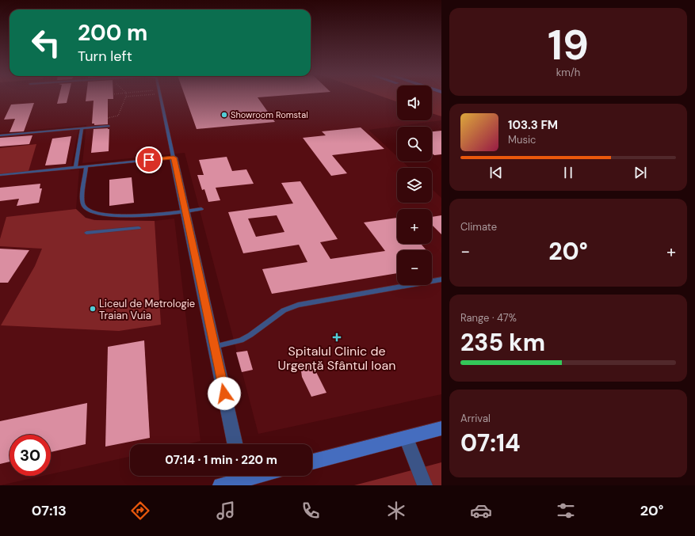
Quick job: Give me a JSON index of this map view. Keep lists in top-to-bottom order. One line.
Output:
{"places":{"other":["Showroom Romstal","Liceul de Metrologie Traian Vuia"],"health":["Spitalul Clinic de Urgență Sfântul Ioan"]},"page":{"tile":[["19","km/h"],"Climate",["Range · 47%","235 km"],["Arrival","07:14"]],"turn":["200 m","Turn left"],"map_buttons":["+","−"],"song":["103.3 FM","Music"],"heat":["−","20°","+"],"limit":"30","trip":"07:14 · 1 min · 220 m","tabs":["07:13","20°"]}}
